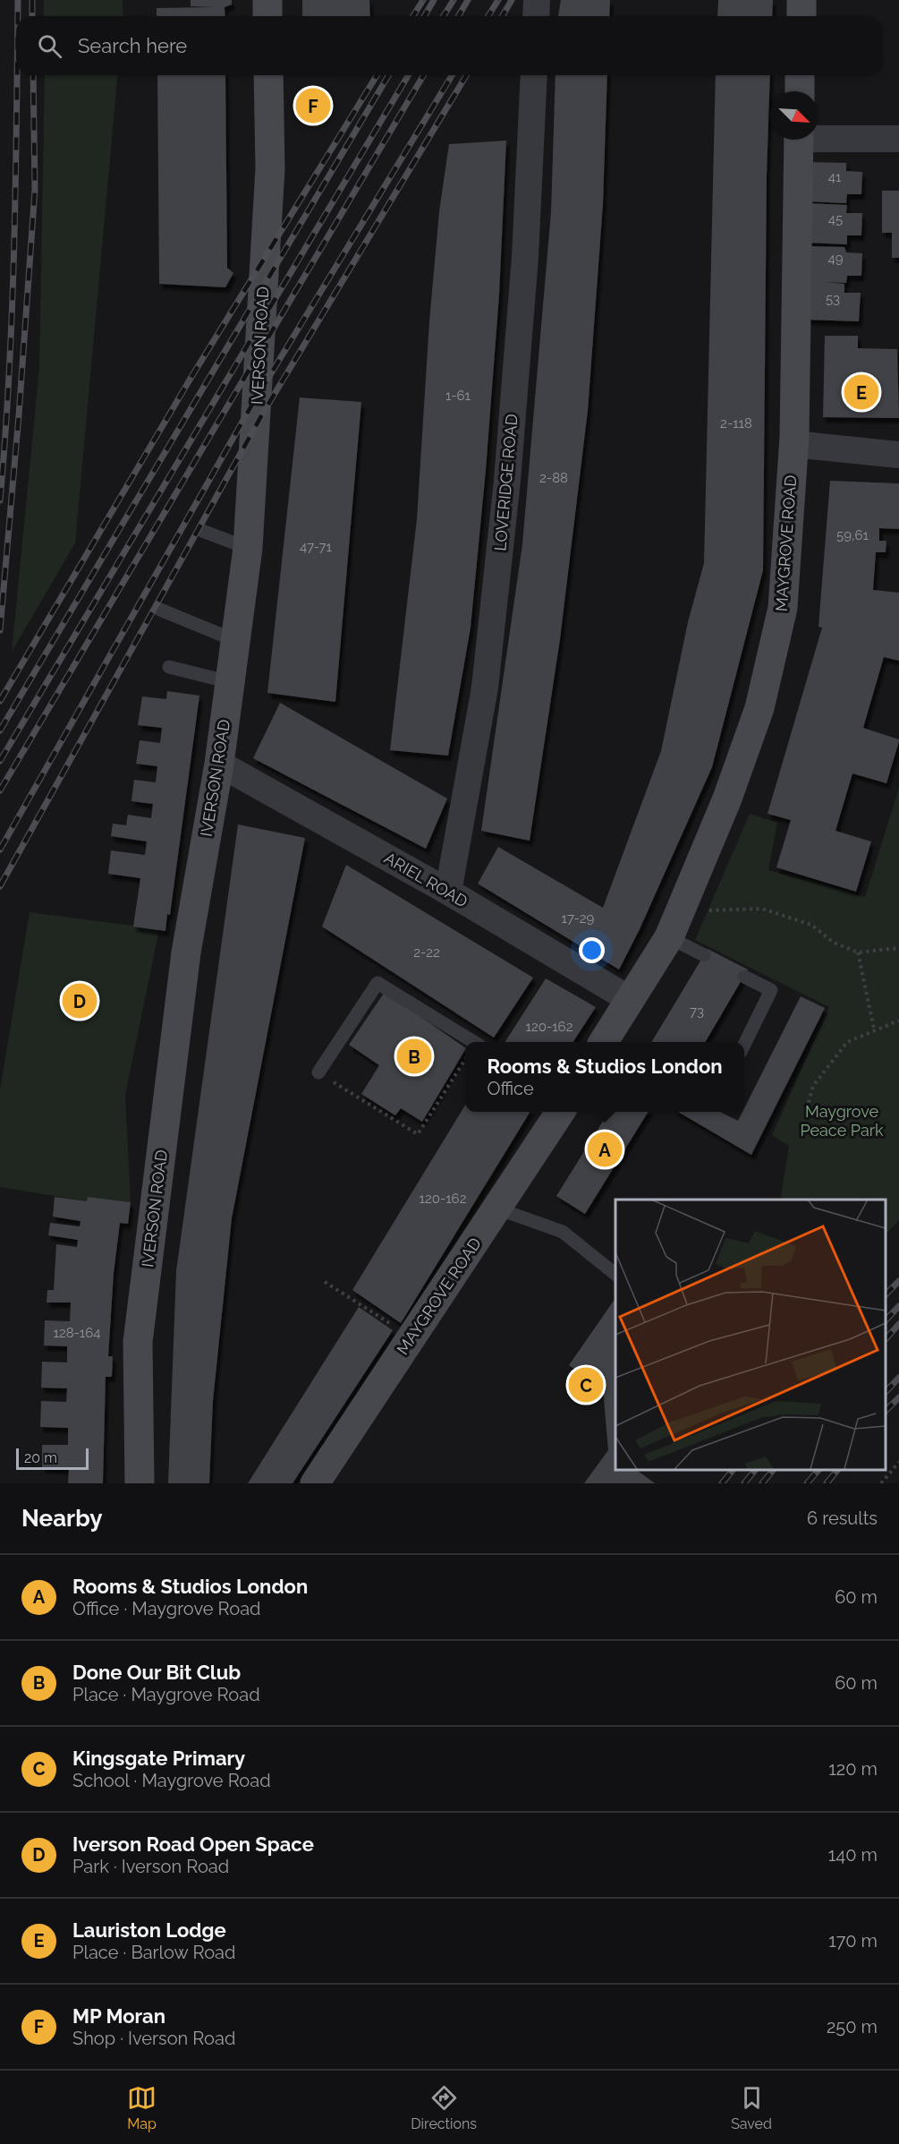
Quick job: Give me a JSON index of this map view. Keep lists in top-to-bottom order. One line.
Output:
{"streets":{"street":["IVERSON ROAD","LOVERIDGE ROAD","MAYGROVE ROAD","ARIEL ROAD"]},"crossings":[["IVERSON ROAD","ARIEL ROAD"],["LOVERIDGE ROAD","ARIEL ROAD"],["MAYGROVE ROAD","ARIEL ROAD"]],"parks":["Maygrove Peace Park"],"house_numbers":["41","45","49","53","1-61","2-118","2-88","59,61","47-71","17-29","2-22","73","120-162","120-162","128-164"],"scale_bar":"20 m","north":"bottom right","page":{"search":"Search here","pins":["F","E","D","B","A","C"],"popup":["Rooms & Studios London","Office"],"scale":"20 m","heading":["Nearby","6 results"],"list":[{"mark":"A","name":"Rooms & Studios London","note":"Office · Maygrove Road","value":"60 m"},{"mark":"B","name":"Done Our Bit Club","note":"Place · Maygrove Road","value":"60 m"},{"mark":"C","name":"Kingsgate Primary","note":"School · Maygrove Road","value":"120 m"},{"mark":"D","name":"Iverson Road Open Space","note":"Park · Iverson Road","value":"140 m"},{"mark":"E","name":"Lauriston Lodge","note":"Place · Barlow Road","value":"170 m"},{"mark":"F","name":"MP Moran","note":"Shop · Iverson Road","value":"250 m"}],"nav":["Map","Directions","Saved"]}}
